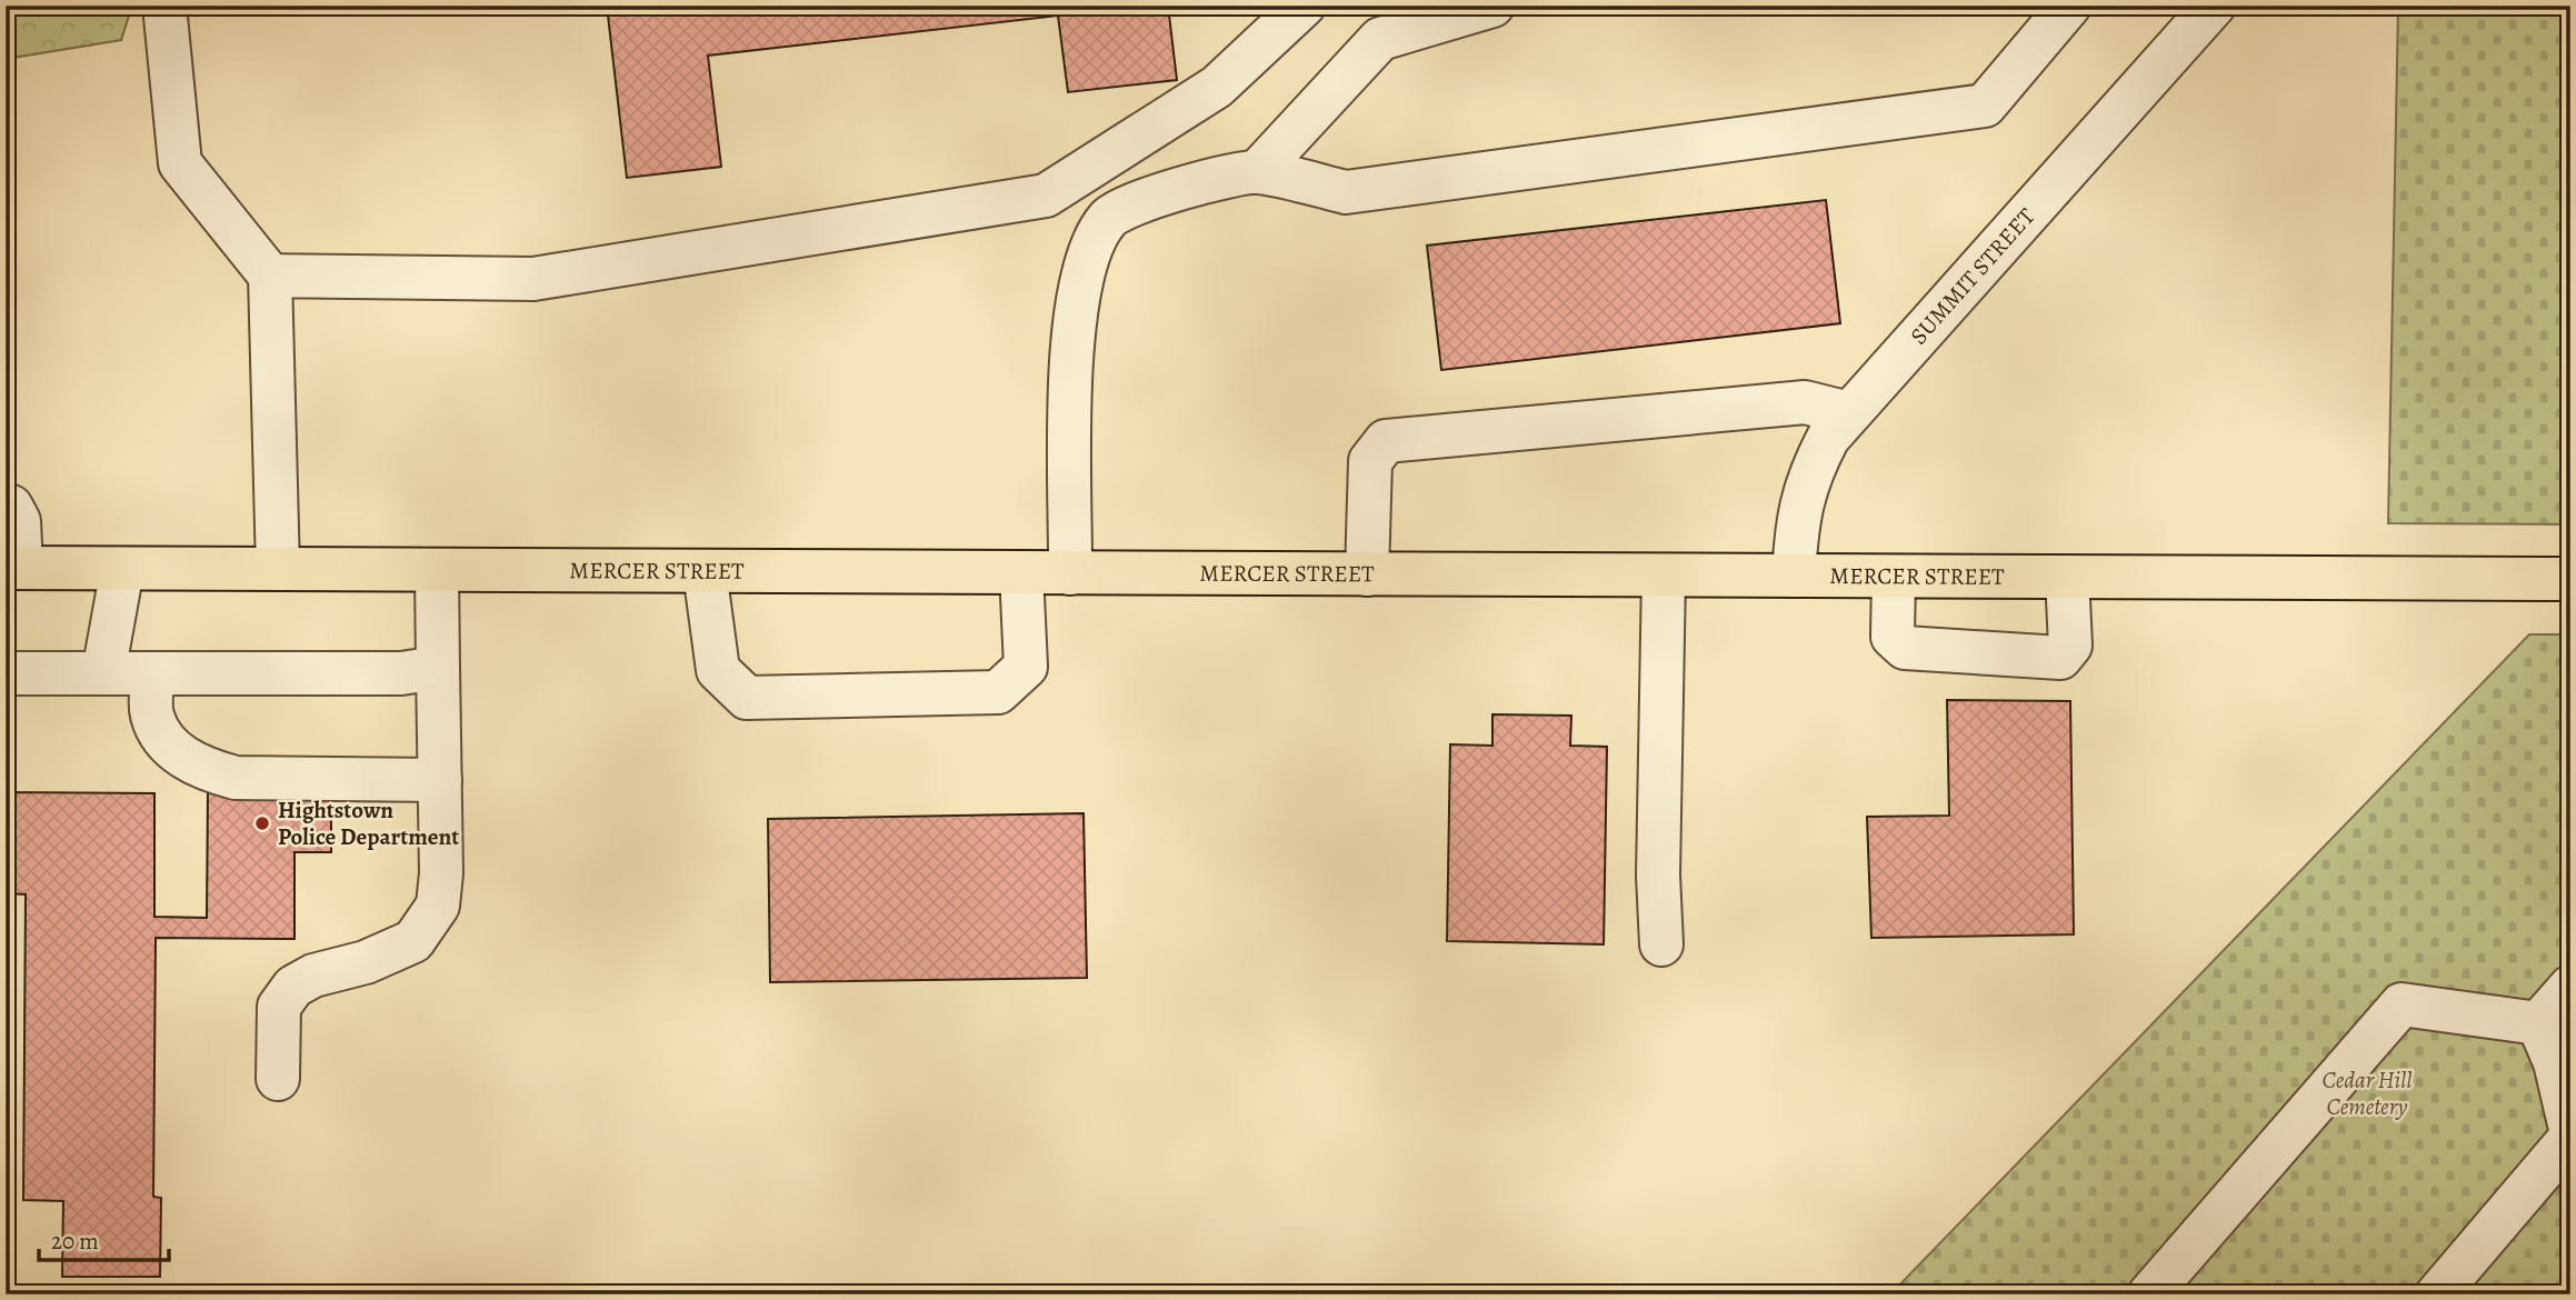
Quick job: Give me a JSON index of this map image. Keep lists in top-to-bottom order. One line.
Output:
{"streets":{"main road":["MERCER STREET"],"street":["SUMMIT STREET"]},"crossings":[["SUMMIT STREET","MERCER STREET"]],"parks":["Cedar Hill Cemetery"],"places":["Hightstown Police Department"],"scale_bar":"20 m"}
